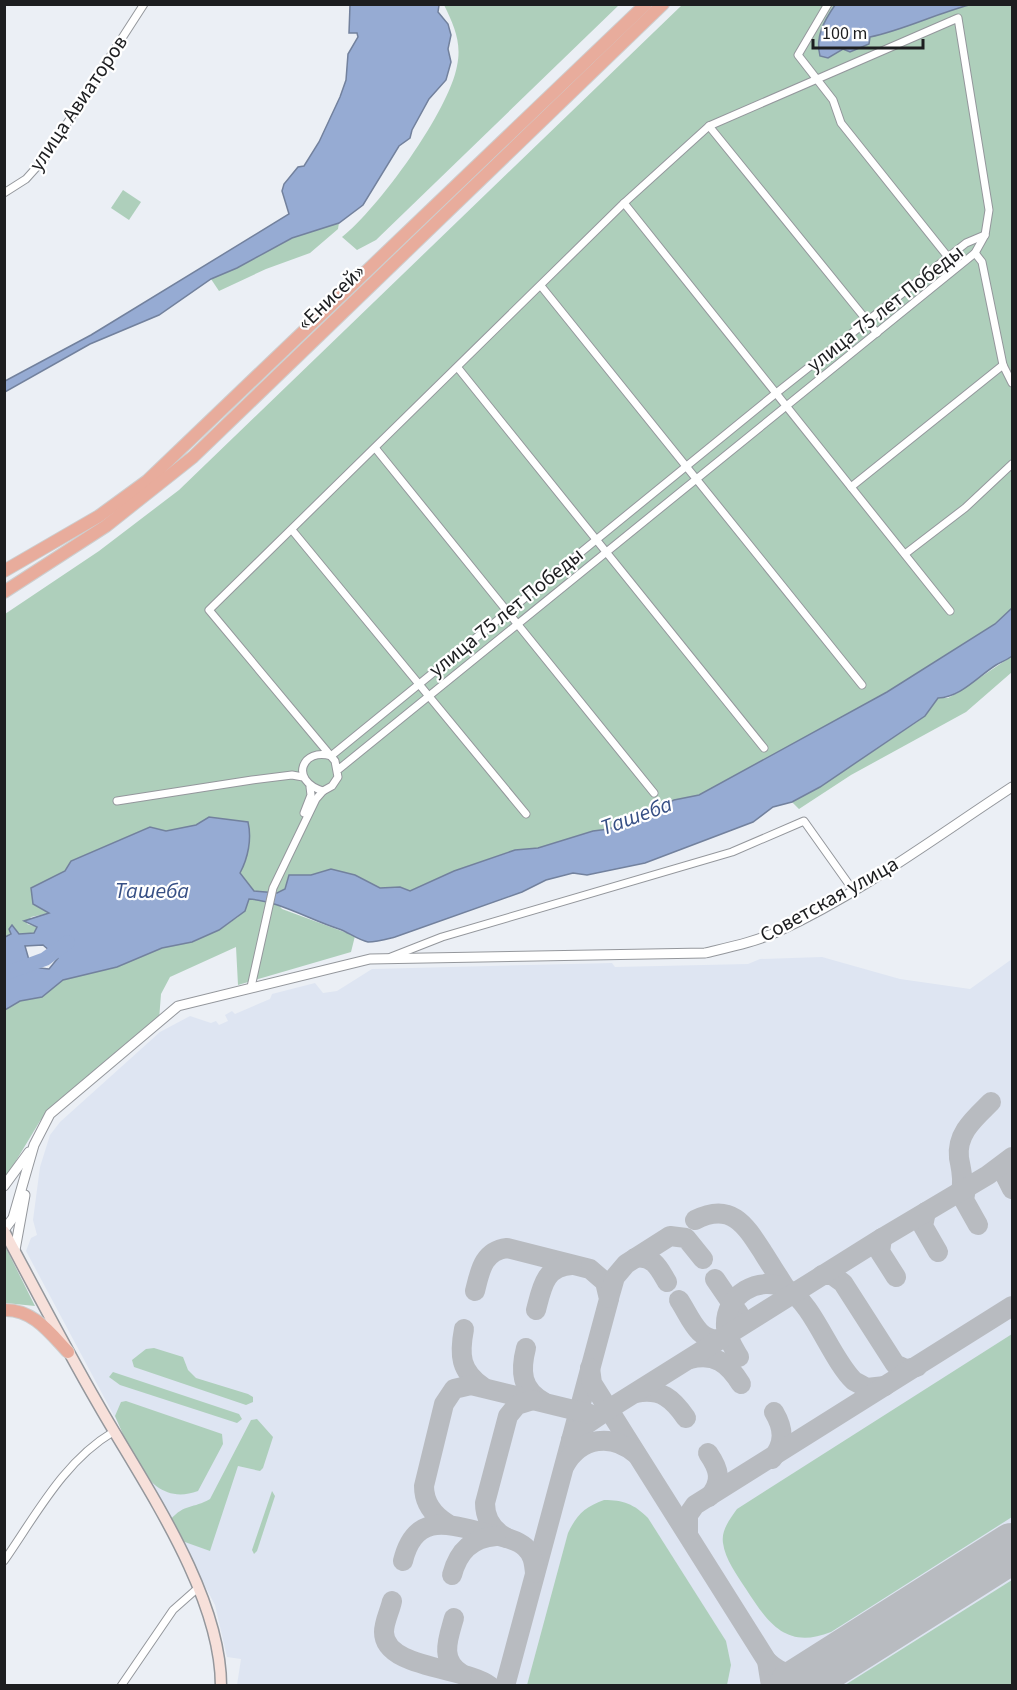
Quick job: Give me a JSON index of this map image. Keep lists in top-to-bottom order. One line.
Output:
{"streets":{"highway":["«Енисей»"],"street":["улица Авиаторов","улица 75 лет Победы","Советская улица"]},"water":["Ташеба"],"scale_bar":"100 m"}
